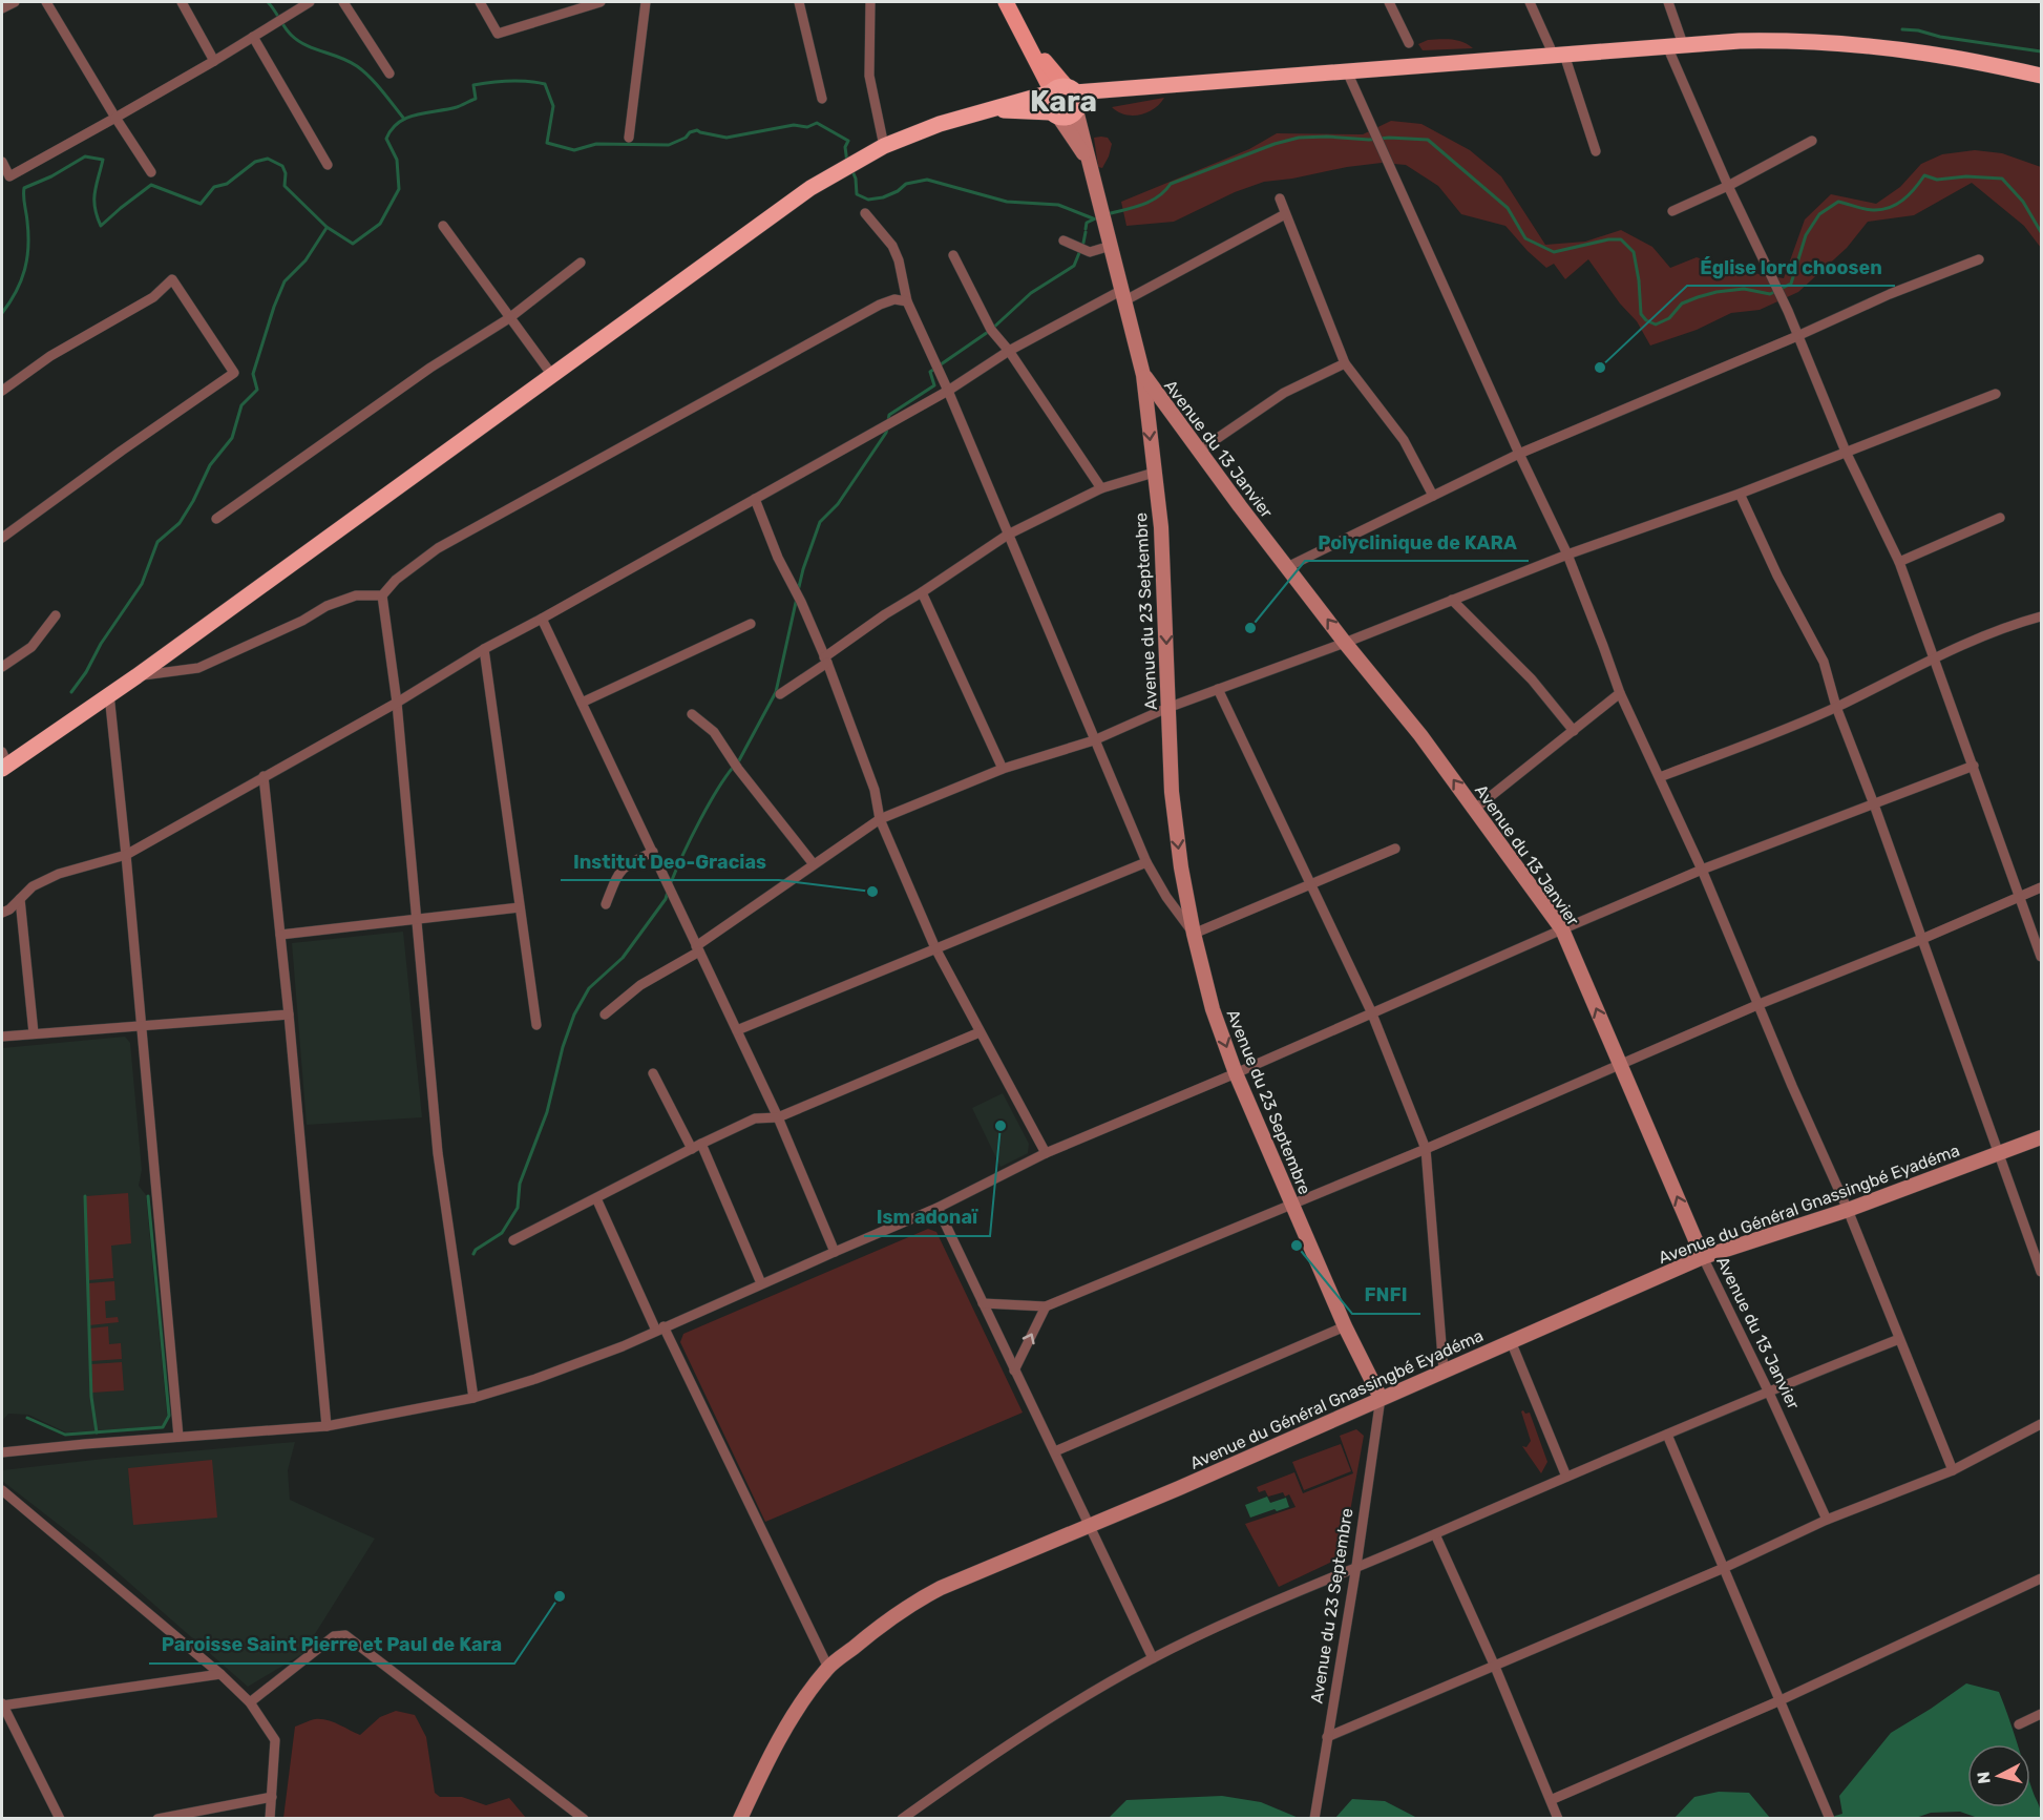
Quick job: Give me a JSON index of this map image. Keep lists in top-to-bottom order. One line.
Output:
{"streets":{"main road":["Avenue du 13 Janvier","Avenue du 23 Septembre","Avenue du Général Gnassingbé Eyadéma"]},"crossings":[["Avenue du 13 Janvier","Avenue du 23 Septembre"],["Avenue du 13 Janvier","Avenue du Général Gnassingbé Eyadéma"],["Avenue du 23 Septembre","Avenue du Général Gnassingbé Eyadéma"]],"one_way":["Avenue du 13 Janvier","Avenue du 23 Septembre"],"districts":["Kara"],"places":["Église lord choosen","Polyclinique de KARA","Institut Deo-Gracias","Ism adonaï","FNFI","Paroisse Saint Pierre et Paul de Kara"],"north":"left"}
